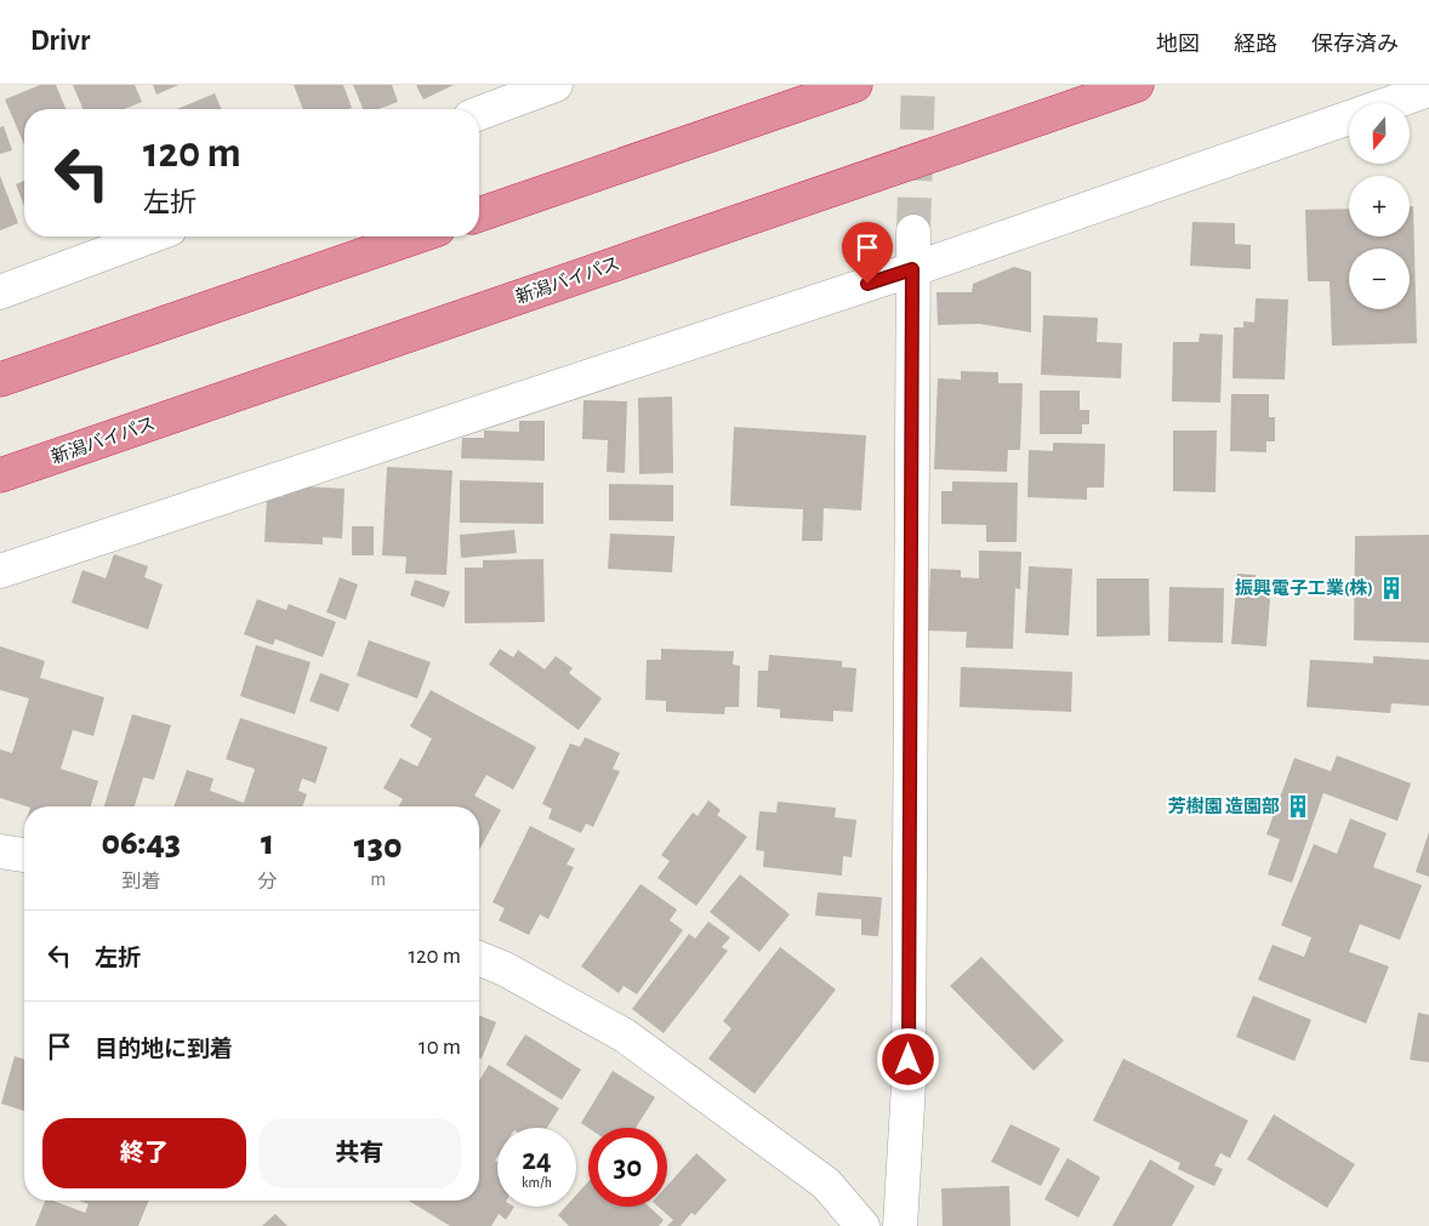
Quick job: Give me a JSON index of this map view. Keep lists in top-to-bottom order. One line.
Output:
{"streets":{"highway":["新潟バイパス"]},"places":{"building":["振興電子工業(株)","芳樹園 造園部"]},"north":"bottom","page":{"header":"Drivr","nav":["地図","経路","保存済み"],"map_buttons":["+","−"],"turn":["120 m","左折"],"eta":["06:43","到着","1","分","130","m"],"list":[{"name":"左折","value":"120 m"},{"name":"目的地に到着","value":"10 m"}],"buttons":["終了","共有"],"speed":"24 km/h","limit":"30"}}
